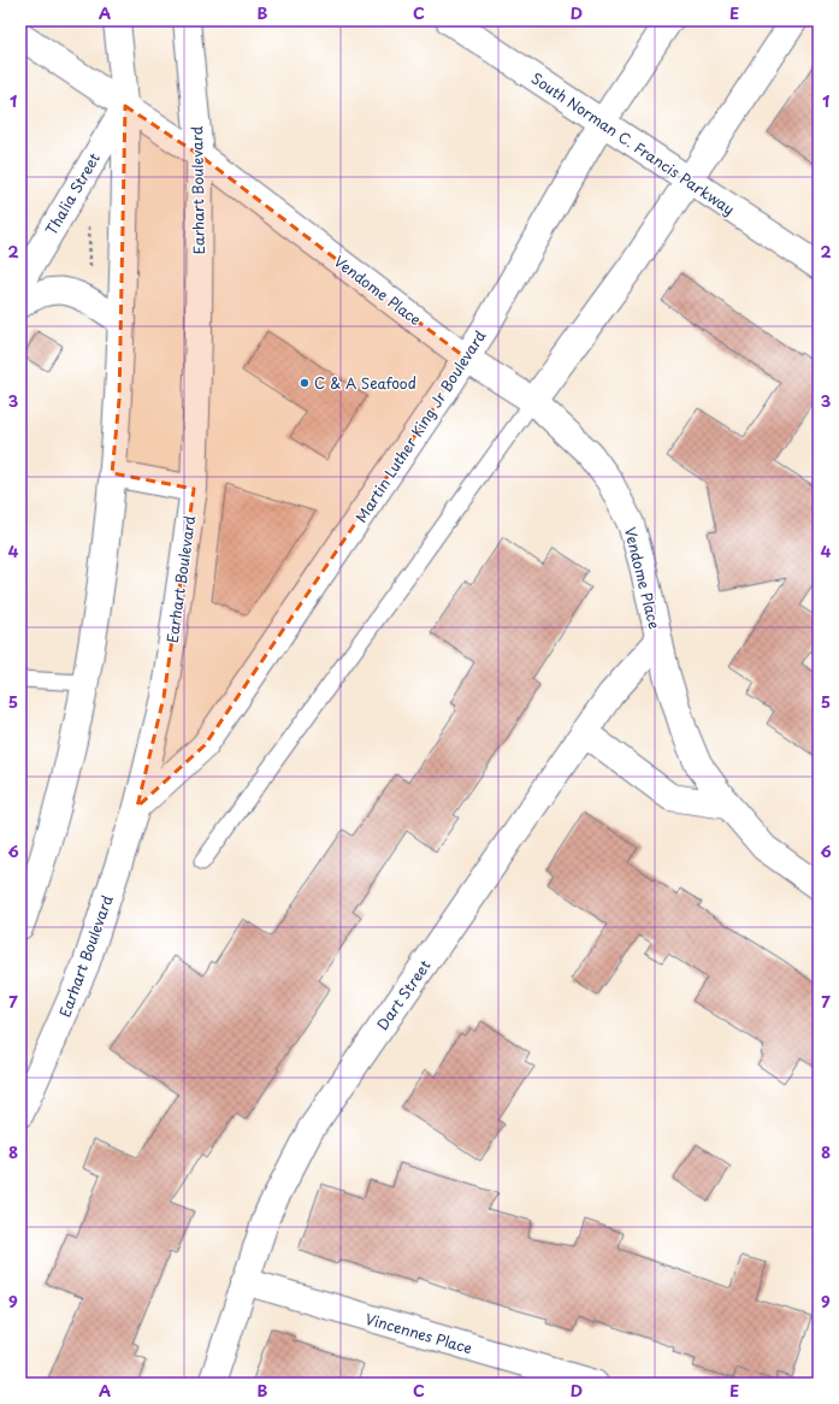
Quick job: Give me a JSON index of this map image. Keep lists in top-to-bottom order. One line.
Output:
{"streets":{"street":["South Norman C. Francis Parkway","Earhart Boulevard","Thalia Street","Vendome Place","Martin Luther King Jr Boulevard","Dart Street","Vincennes Place"]},"crossings":[["South Norman C. Francis Parkway","Martin Luther King Jr Boulevard"],["Earhart Boulevard","Vendome Place"],["Earhart Boulevard","Martin Luther King Jr Boulevard"],["Vendome Place","Martin Luther King Jr Boulevard"],["Vendome Place","Dart Street"],["Dart Street","Vincennes Place"]],"places":["C & A Seafood"],"grid":{"columns":["A","B","C","D","E"],"rows":["1","2","3","4","5","6","7","8","9"]}}
